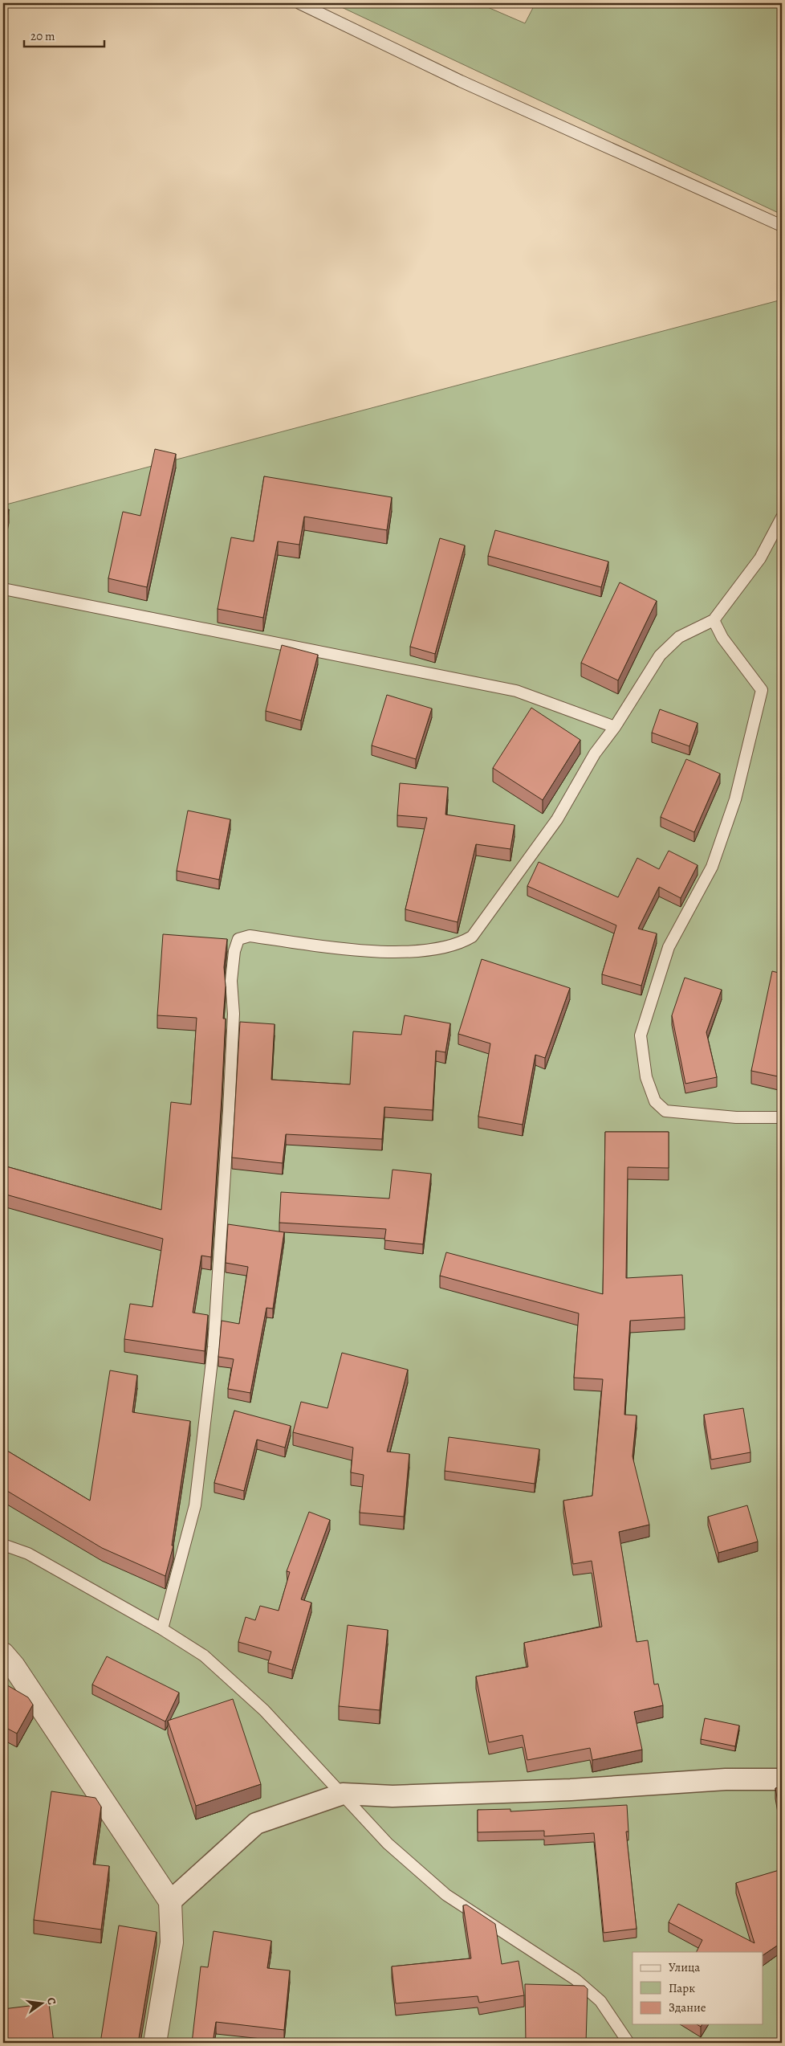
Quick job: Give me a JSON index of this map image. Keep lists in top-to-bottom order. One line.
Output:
{"legend":["Улица","Парк","Здание"],"scale_bar":"20 m","north":"right"}
